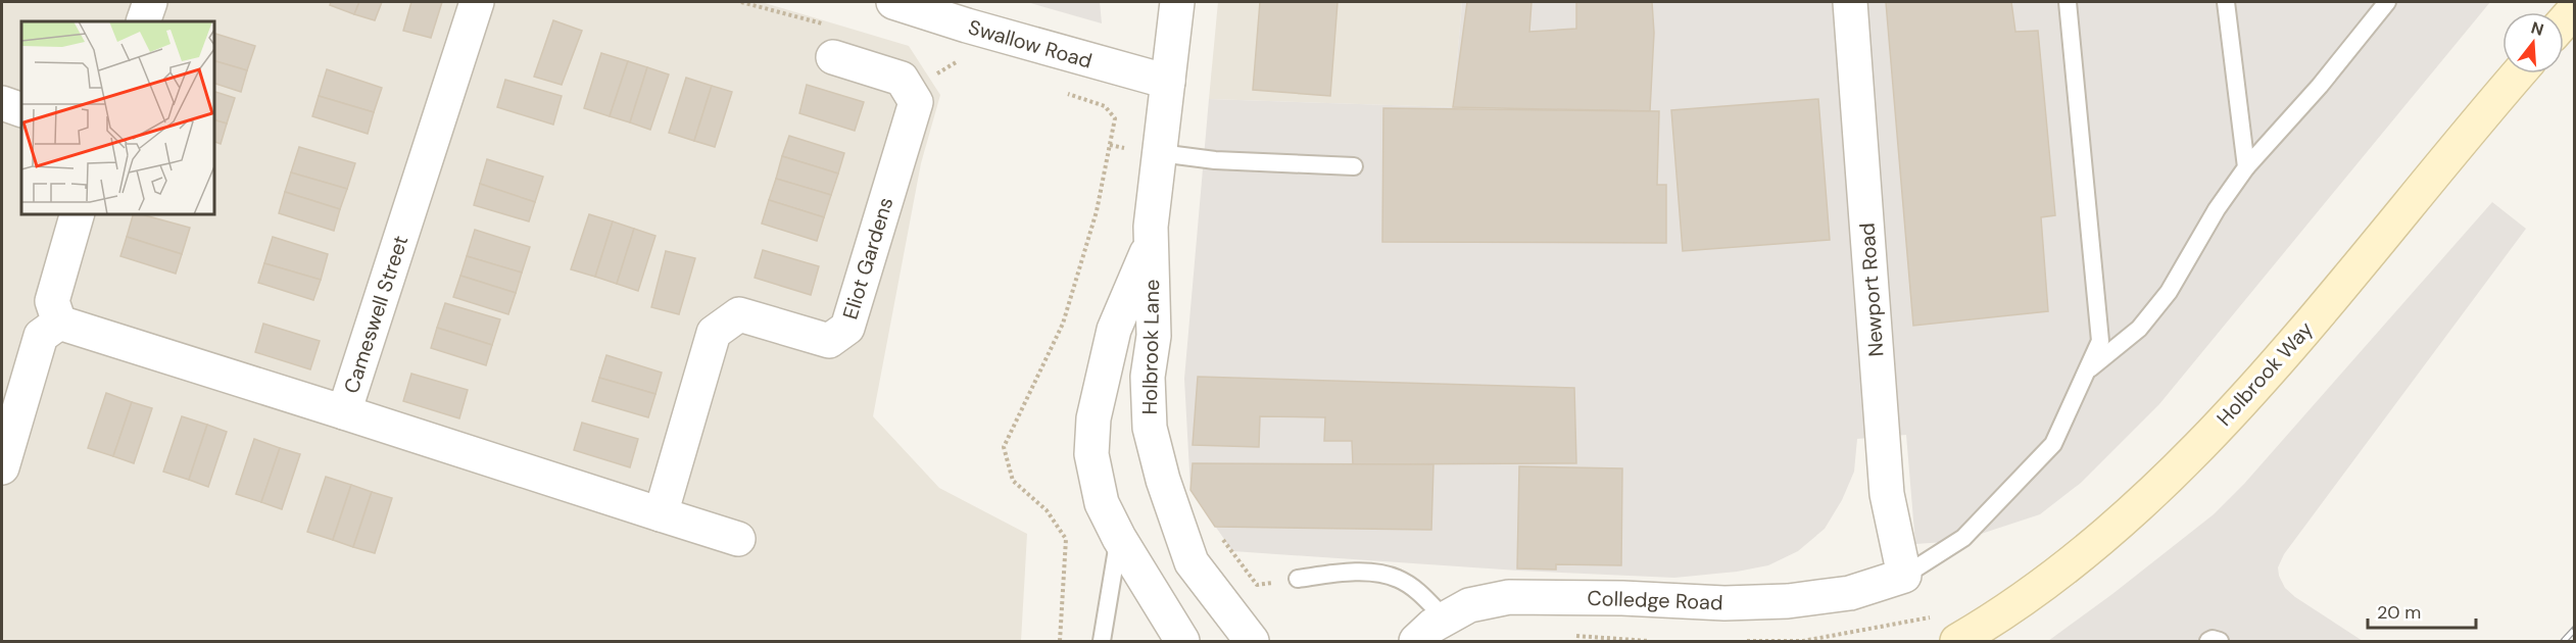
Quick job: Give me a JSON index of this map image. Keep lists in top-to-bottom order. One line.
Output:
{"streets":{"main road":["Holbrook Way"],"street":["Swallow Road","Eliot Gardens","Newport Road","Cameswell Street","Holbrook Lane","Colledge Road"]},"crossings":[["Swallow Road","Holbrook Lane"],["Newport Road","Colledge Road"]],"scale_bar":"20 m","north":"top"}
